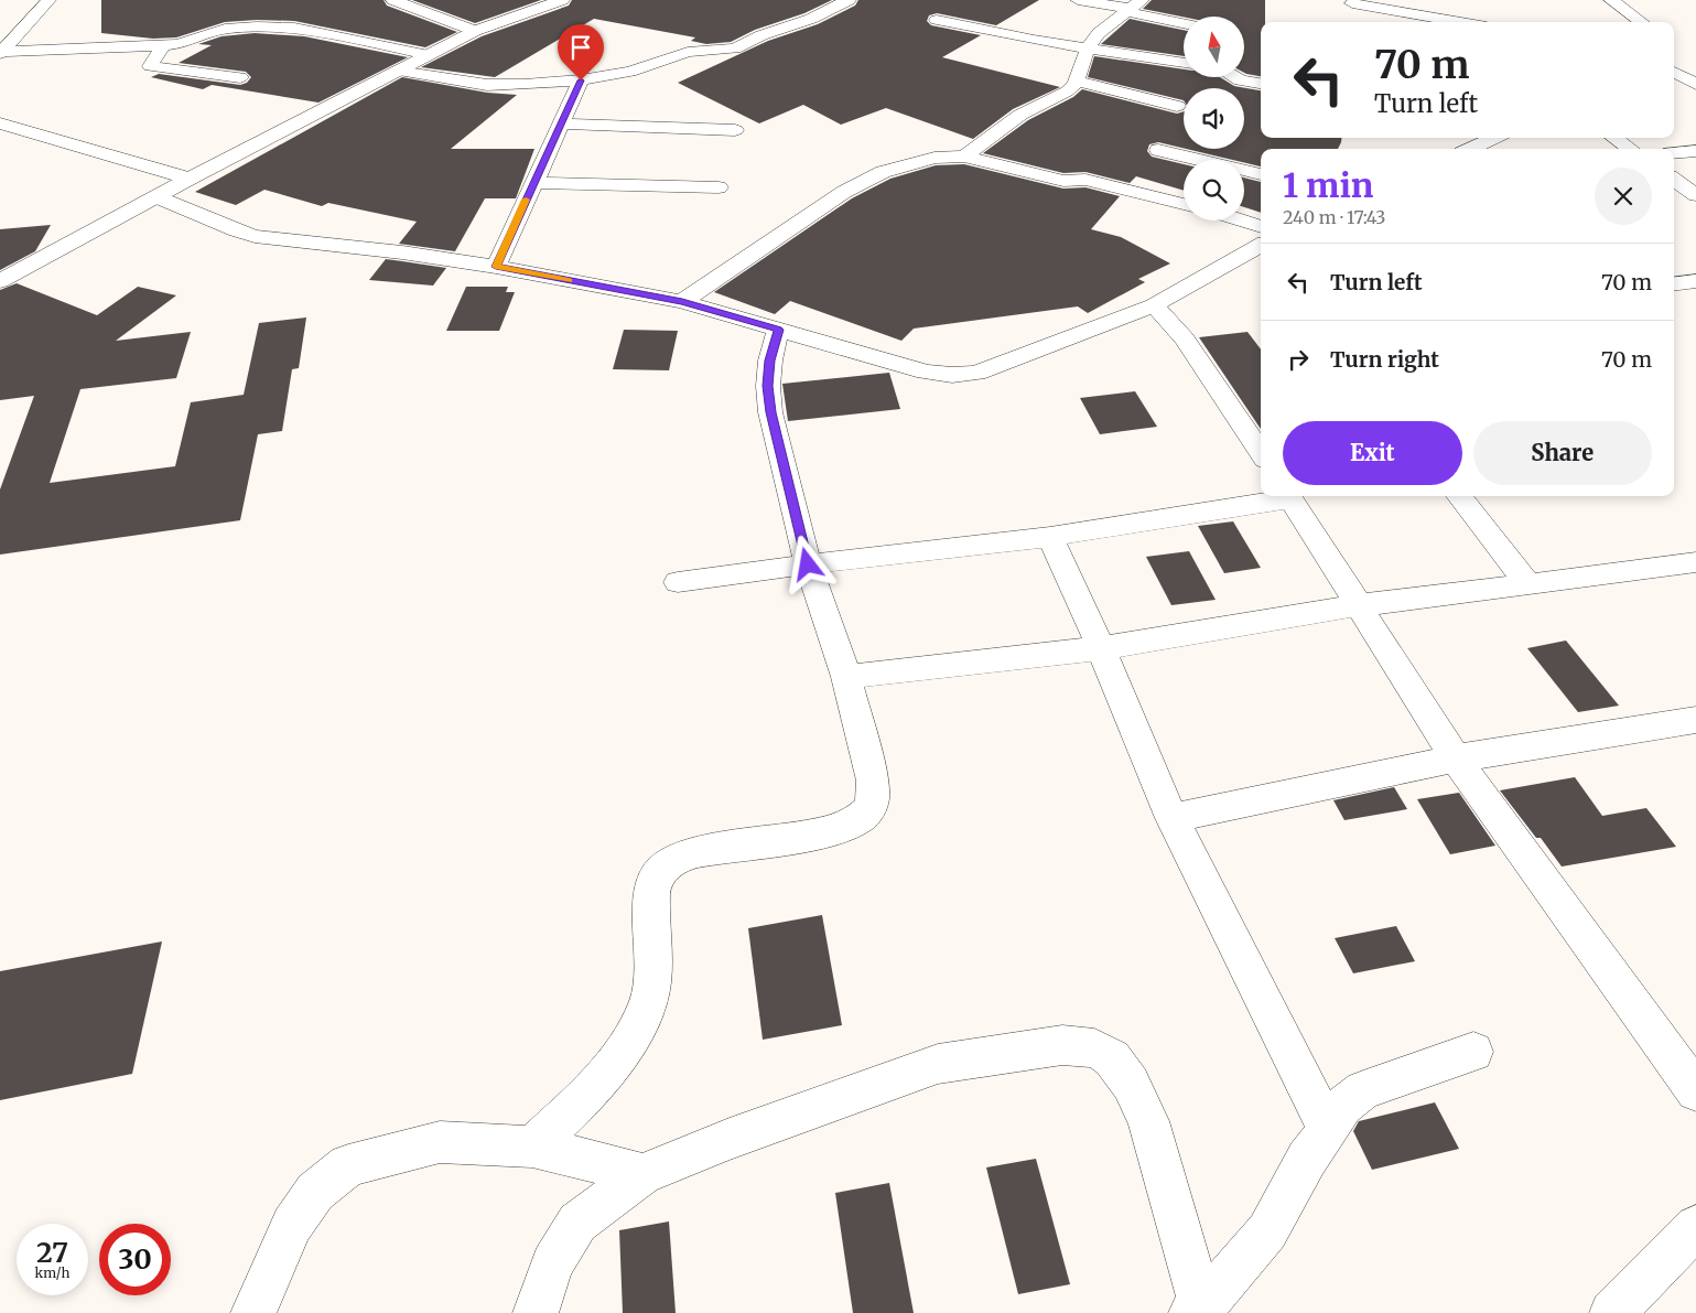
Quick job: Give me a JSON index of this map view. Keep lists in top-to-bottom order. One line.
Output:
{"north":"top","page":{"turn":["70 m","Turn left"],"heading":["1 min","240 m · 17:43"],"list":[{"name":"Turn left","value":"70 m"},{"name":"Turn right","value":"70 m"}],"buttons":["Exit","Share"],"speed":"27 km/h","limit":"30"}}
